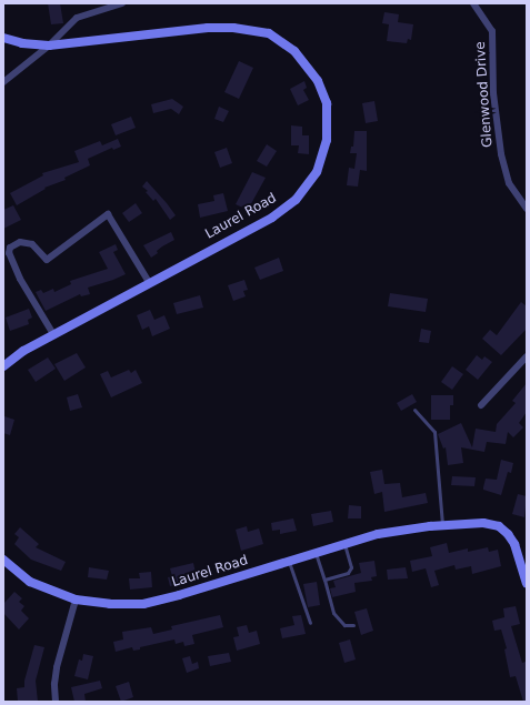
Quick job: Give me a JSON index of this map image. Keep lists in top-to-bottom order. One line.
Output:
{"streets":{"street":["Glenwood Drive","Laurel Road"]}}
